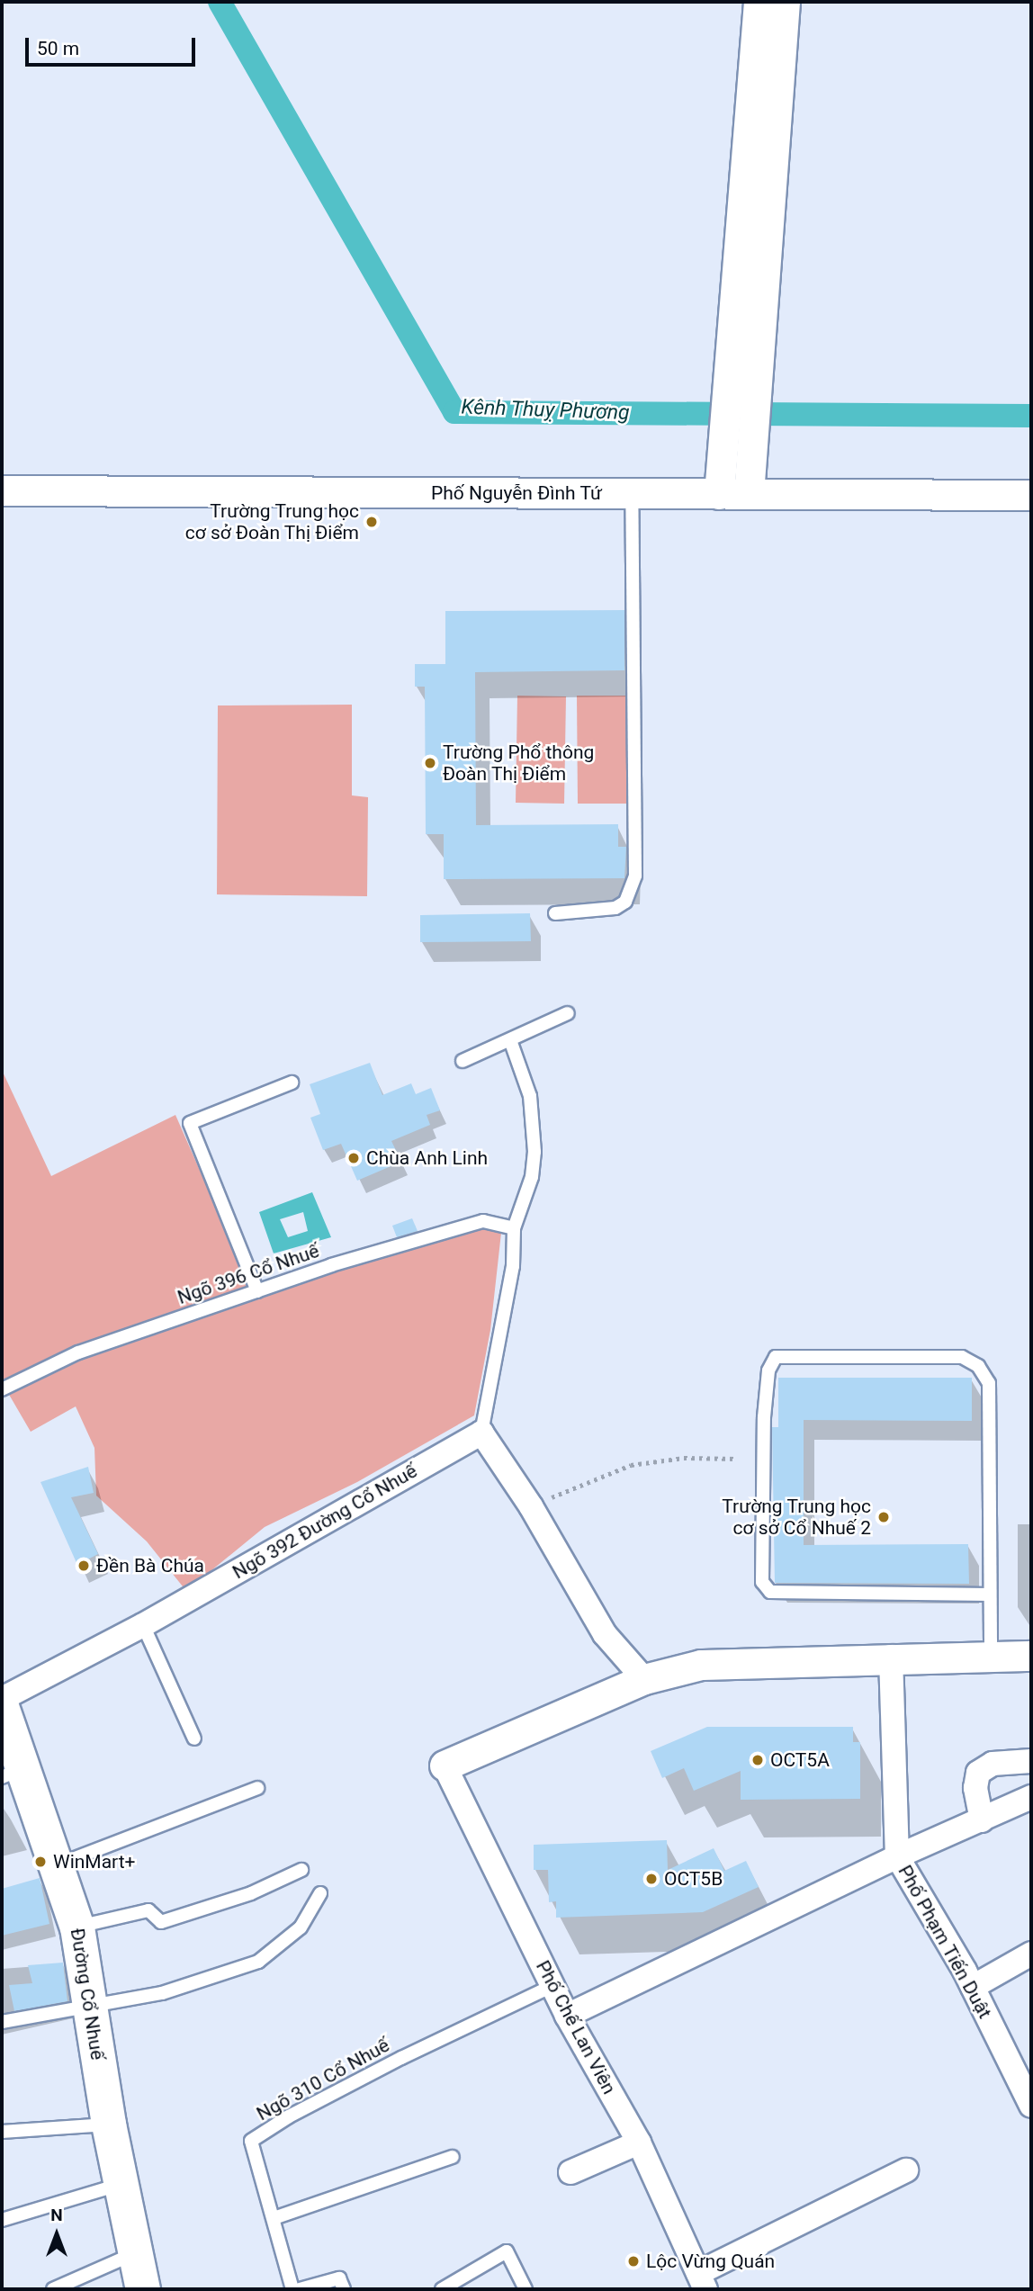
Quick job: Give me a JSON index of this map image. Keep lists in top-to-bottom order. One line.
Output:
{"streets":{"main road":["Đường Cổ Nhuế"],"street":["Phố Nguyễn Đình Tứ","Ngõ 392 Đường Cổ Nhuế","Phố Phạm Tiến Duật","Phố Chế Lan Viên"],"lane":["Ngõ 396 Cổ Nhuế","Ngõ 310 Cổ Nhuế"]},"crossings":[["Phố Chế Lan Viên","Ngõ 310 Cổ Nhuế"]],"water":["Kênh Thuỵ Phương"],"places":["Trường Trung học cơ sở Đoàn Thị Điểm","Trường Phổ thông Đoàn Thị Điểm","Chùa Anh Linh","Trường Trung học cơ sở Cổ Nhuế 2","Đền Bà Chúa","OCT5A","WinMart+","OCT5B","Lộc Vừng Quán"],"scale_bar":"50 m","north":"top"}
